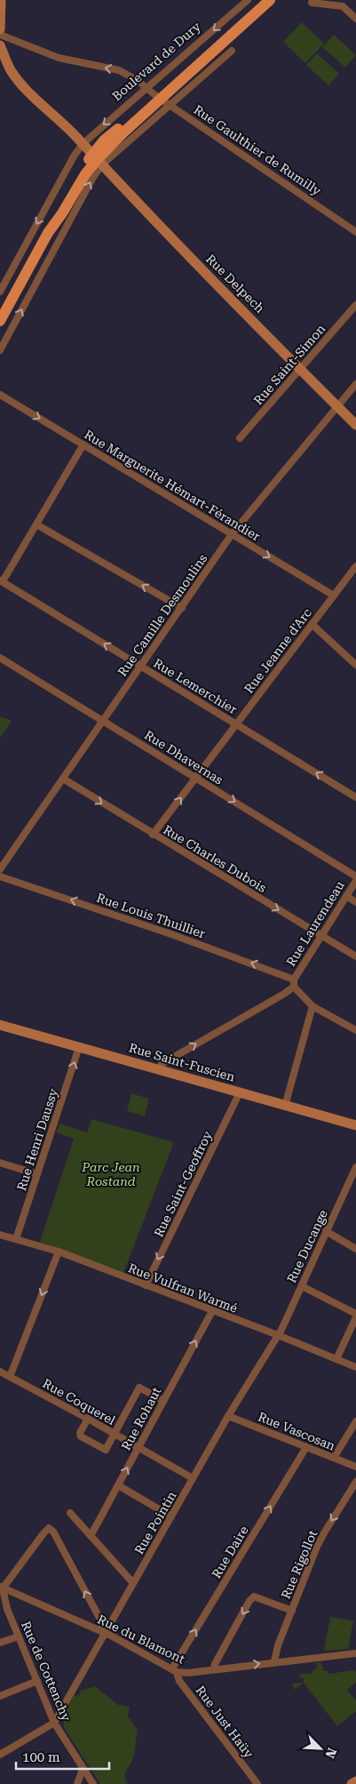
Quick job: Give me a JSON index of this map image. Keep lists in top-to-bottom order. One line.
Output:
{"streets":{"street":["Boulevard de Dury","Rue Gaulthier de Rumilly","Rue Delpech","Rue Saint-Simon","Rue Marguerite Hémart-Férandier","Rue Camille Desmoulins","Rue Jeanne d'Arc","Rue Lemerchier","Rue Dhavernas","Rue Charles Dubois","Rue Louis Thuillier","Rue Laurendeau","Rue Saint-Fuscien","Rue Henri Daussy","Rue Saint-Geoffroy","Rue Ducange","Rue Vulfran Warmé","Rue Coquerel","Rue Rohaut","Rue Vascosan","Rue Pointin","Rue Daire","Rue Rigollot","Rue du Blamont","Rue de Cottenchy","Rue Just Haüy"]},"crossings":[["Boulevard de Dury","Rue Gaulthier de Rumilly"],["Boulevard de Dury","Rue Delpech"],["Rue Delpech","Rue Saint-Simon"],["Rue Delpech","Rue Camille Desmoulins"],["Rue Marguerite Hémart-Férandier","Rue Camille Desmoulins"],["Rue Marguerite Hémart-Férandier","Rue Jeanne d'Arc"],["Rue Camille Desmoulins","Rue Lemerchier"],["Rue Camille Desmoulins","Rue Dhavernas"],["Rue Camille Desmoulins","Rue Charles Dubois"],["Rue Jeanne d'Arc","Rue Lemerchier"],["Rue Jeanne d'Arc","Rue Dhavernas"],["Rue Jeanne d'Arc","Rue Charles Dubois"],["Rue Charles Dubois","Rue Laurendeau"],["Rue Louis Thuillier","Rue Laurendeau"],["Rue Saint-Fuscien","Rue Henri Daussy"],["Rue Saint-Fuscien","Rue Saint-Geoffroy"],["Rue Henri Daussy","Rue Vulfran Warmé"],["Rue Saint-Geoffroy","Rue Vulfran Warmé"],["Rue Ducange","Rue Vulfran Warmé"],["Rue Ducange","Rue Pointin"],["Rue Vulfran Warmé","Rue Rohaut"],["Rue Vulfran Warmé","Rue Pointin"],["Rue Coquerel","Rue Rohaut"],["Rue Coquerel","Rue Pointin"],["Rue Vascosan","Rue Pointin"],["Rue Vascosan","Rue Daire"],["Rue Pointin","Rue du Blamont"],["Rue Pointin","Rue de Cottenchy"],["Rue Daire","Rue du Blamont"],["Rue Daire","Rue Just Haüy"],["Rue Rigollot","Rue du Blamont"],["Rue du Blamont","Rue de Cottenchy"],["Rue du Blamont","Rue Just Haüy"]],"one_way":["Rue Gaulthier de Rumilly","Rue Marguerite Hémart-Férandier","Rue Lemerchier","Rue Dhavernas","Rue Charles Dubois","Rue Louis Thuillier","Rue Henri Daussy","Rue Saint-Geoffroy","Rue Rohaut","Rue Daire","Rue Rigollot"],"parks":["Parc Jean Rostand"],"scale_bar":"100 m","north":"bottom right"}
